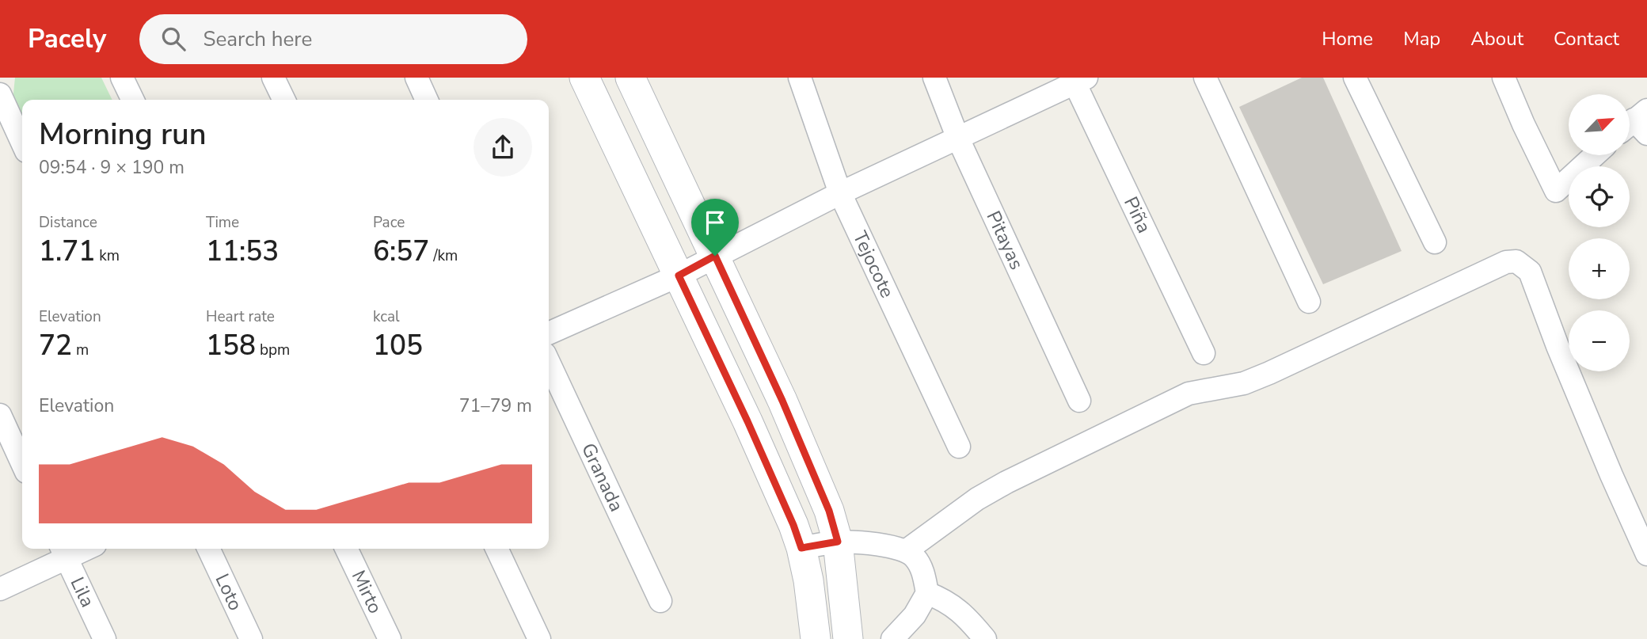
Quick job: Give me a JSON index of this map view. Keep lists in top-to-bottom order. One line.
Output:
{"streets":{"street":["Piña","Pitayas","Tejocote","Granada","Lila","Loto","Mirto"]},"north":"top right","page":{"header":"Pacely","search":"Search here","nav":["Home","Map","About","Contact"],"map_buttons":["+","−"],"heading":["Morning run","09:54 · 9 × 190 m"],"stats":[["Distance","1.71 km"],["Time","11:53"],["Pace","6:57 /km"],["Elevation","72 m"],["Heart rate","158 bpm"],["kcal","105"]],"chart":["Elevation","71–79 m"]}}
